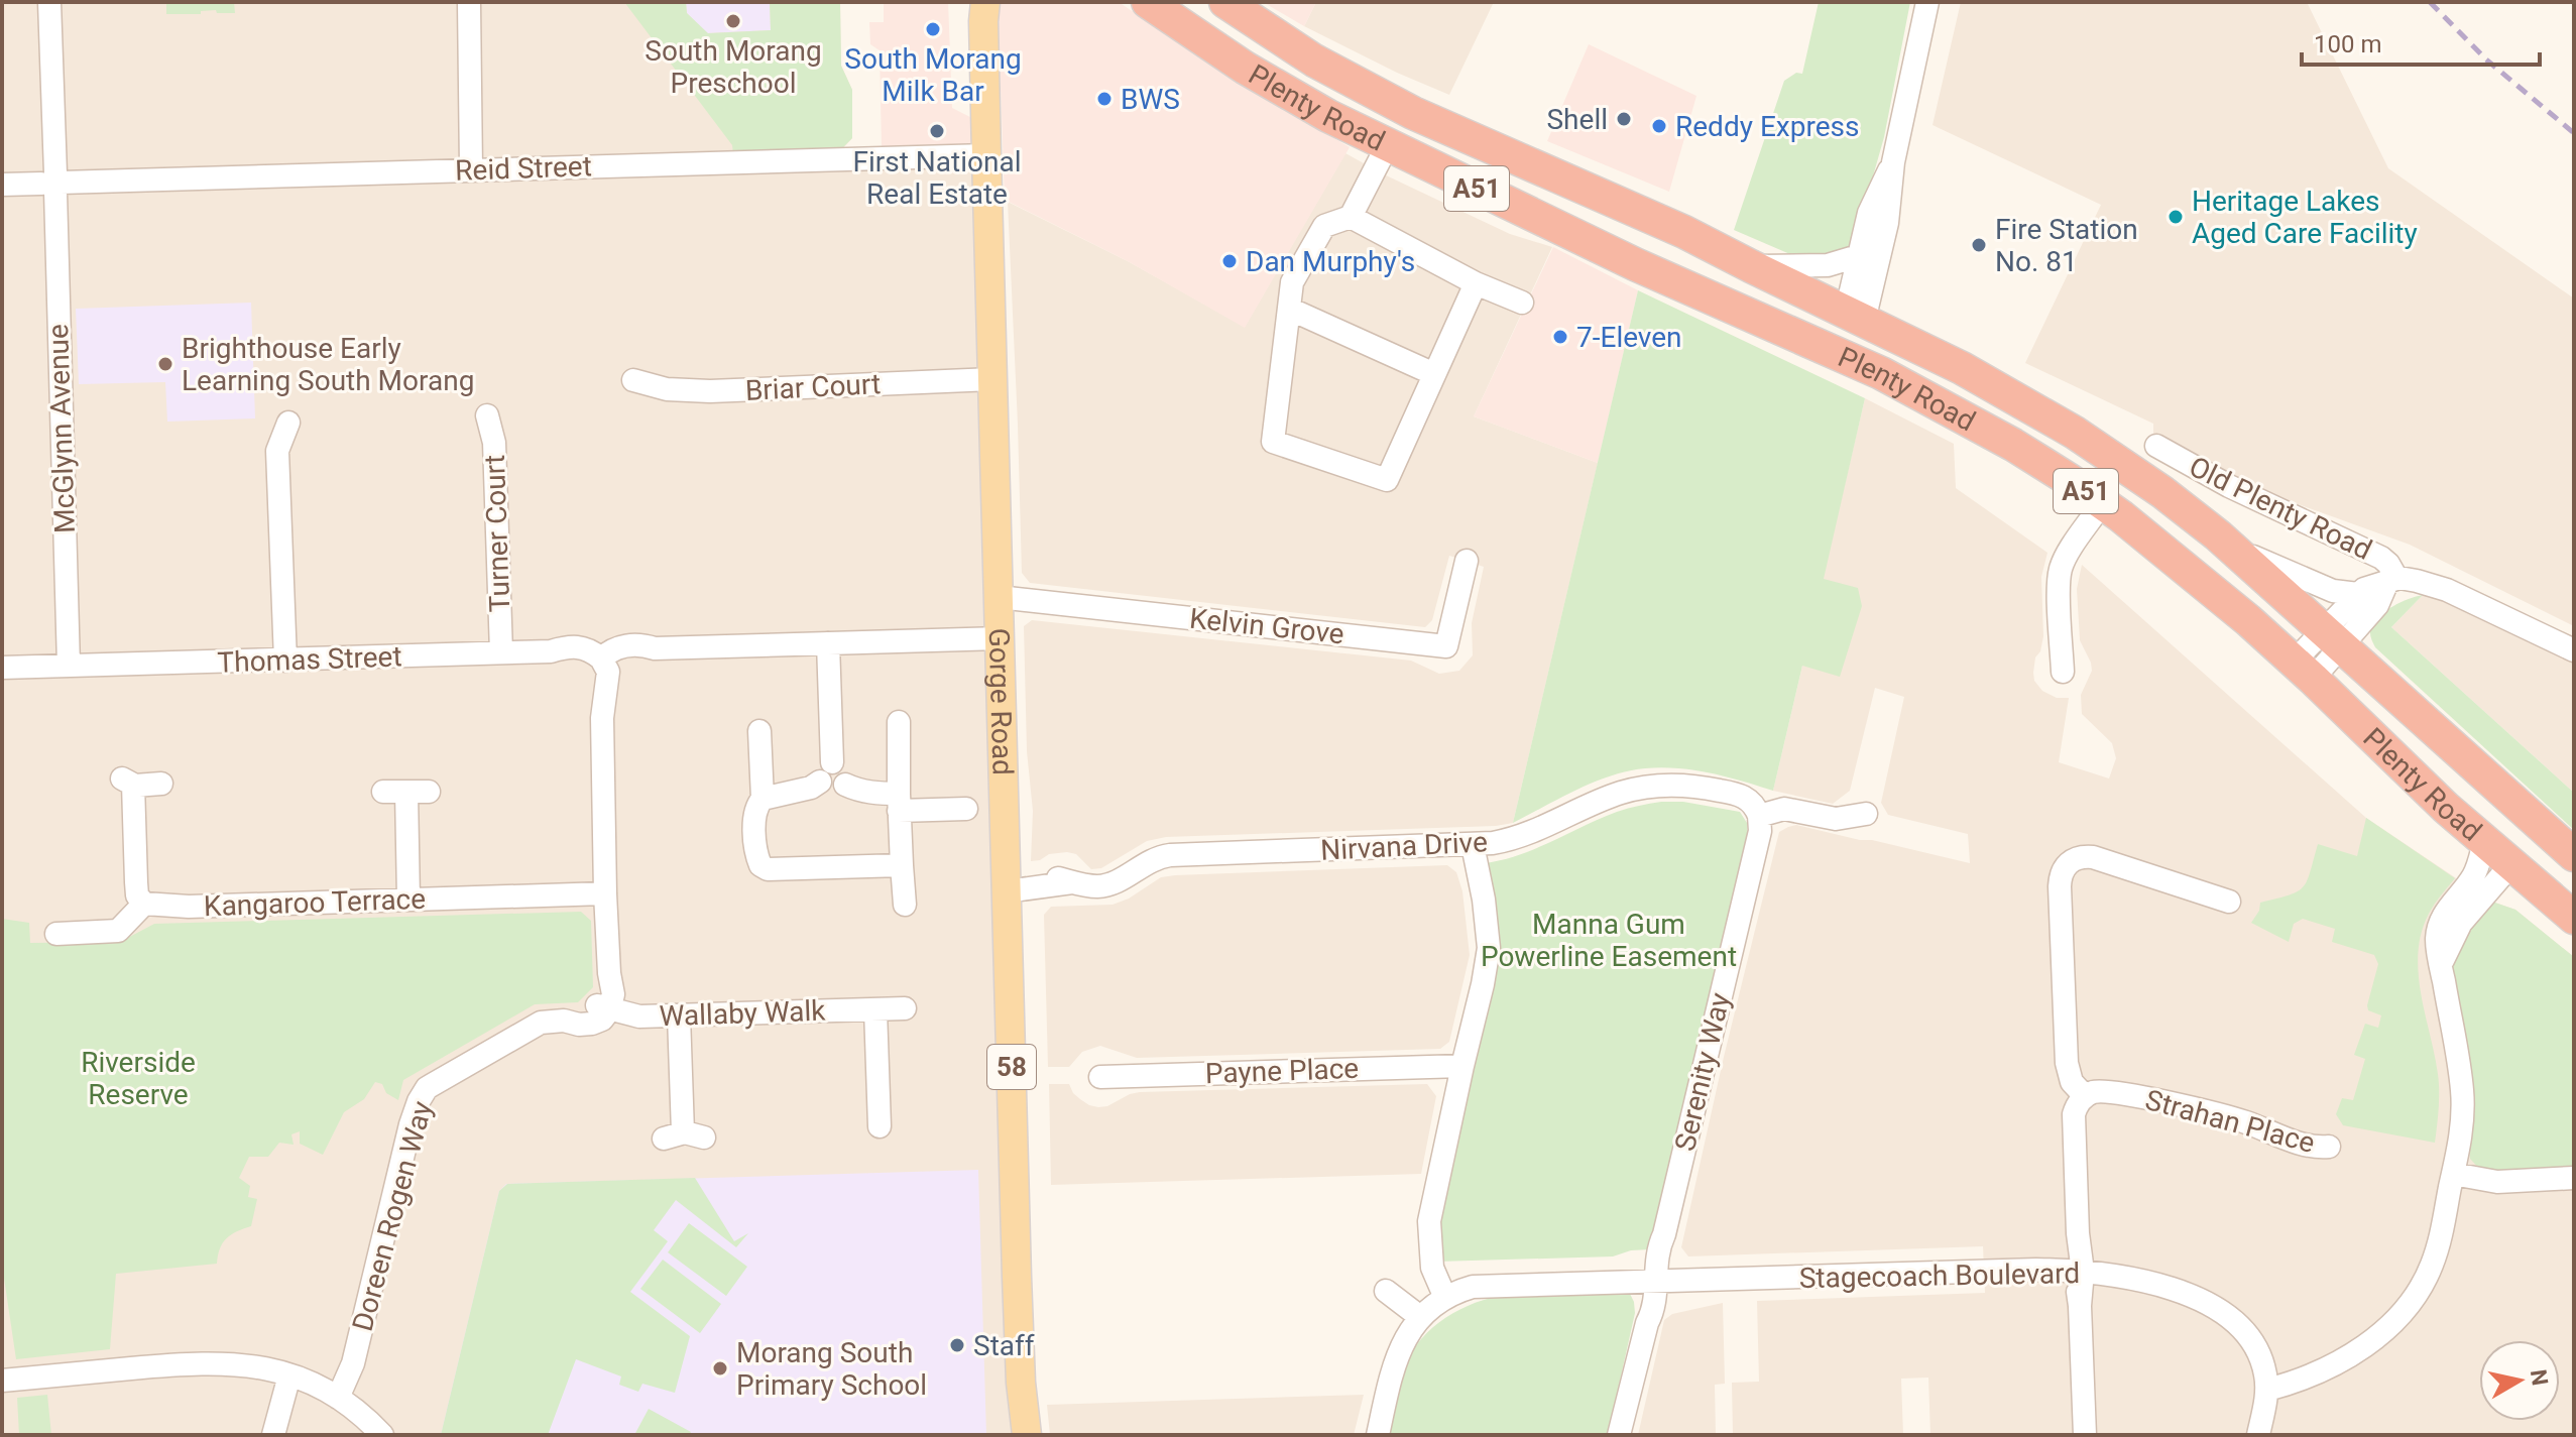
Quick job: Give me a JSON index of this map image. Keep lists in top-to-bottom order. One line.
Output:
{"streets":{"highway":["Plenty Road","A51"],"main road":["Gorge Road","58"],"street":["Reid Street","Briar Court","McGlynn Avenue","Old Plenty Road","Turner Court","Kelvin Grove","Thomas Street","Nirvana Drive","Kangaroo Terrace","Wallaby Walk","Payne Place","Serenity Way","Strahan Place","Doreen Rogen Way","Stagecoach Boulevard"]},"crossings":[["Plenty Road","Old Plenty Road"],["Reid Street","McGlynn Avenue"],["Reid Street","Gorge Road"],["Briar Court","Gorge Road"],["McGlynn Avenue","Thomas Street"],["Turner Court","Thomas Street"],["Kelvin Grove","Gorge Road"],["Gorge Road","Nirvana Drive"],["Nirvana Drive","Serenity Way"],["Wallaby Walk","Doreen Rogen Way"],["Serenity Way","Stagecoach Boulevard"]],"parks":["Manna Gum Powerline Easement","Riverside Reserve"],"places":["South Morang Preschool","South Morang Milk Bar","BWS","Shell","Reddy Express","First National Real Estate","Heritage Lakes Aged Care Facility","Fire Station No. 81","Dan Murphy's","7-Eleven","Brighthouse Early Learning South Morang","Staff","Morang South Primary School"],"scale_bar":"100 m","north":"right"}
